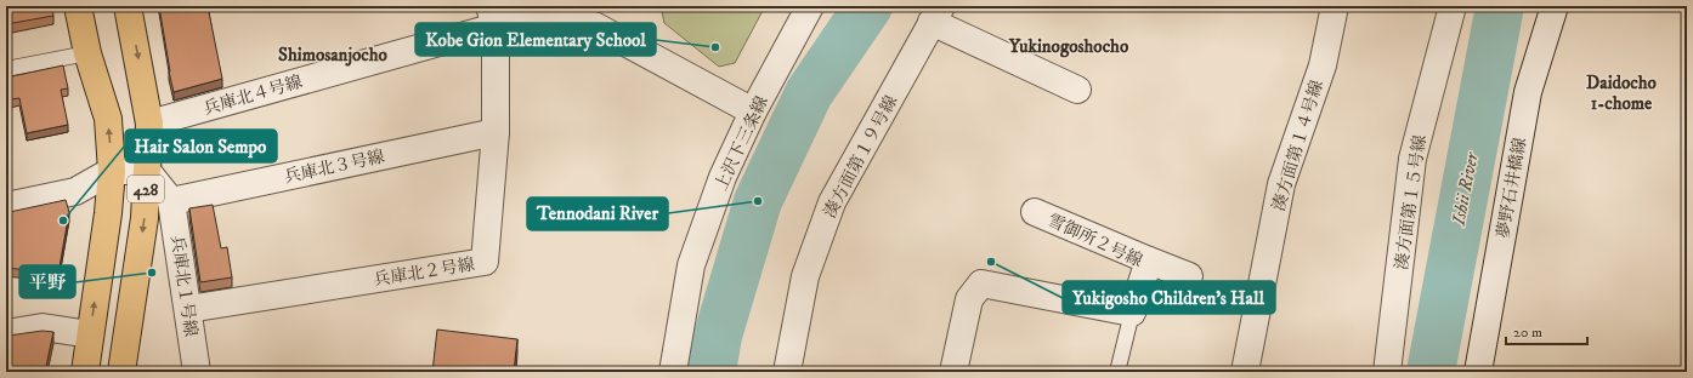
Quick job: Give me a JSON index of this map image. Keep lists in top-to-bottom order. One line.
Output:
{"streets":{"highway":["428"],"street":["兵庫北４号線","上沢下三条線","湊方面第１４号線","湊方面第１９号線","兵庫北３号線","夢野石井橋線","湊方面第１５号線","雪御所２号線","兵庫北２号線","兵庫北１号線"]},"crossings":[["兵庫北４号線","上沢下三条線"],["兵庫北４号線","428"],["兵庫北４号線","兵庫北２号線"],["兵庫北３号線","兵庫北２号線"],["兵庫北３号線","兵庫北１号線"],["兵庫北２号線","兵庫北１号線"]],"districts":["Yukinogoshocho","Shimosanjocho","Daidocho 1-chome"],"water":["Ishii River"],"places":["Kobe Gion Elementary School","Tennodani River","Hair Salon Sempo","Yukigosho Children's Hall","平野"],"scale_bar":"20 m"}
